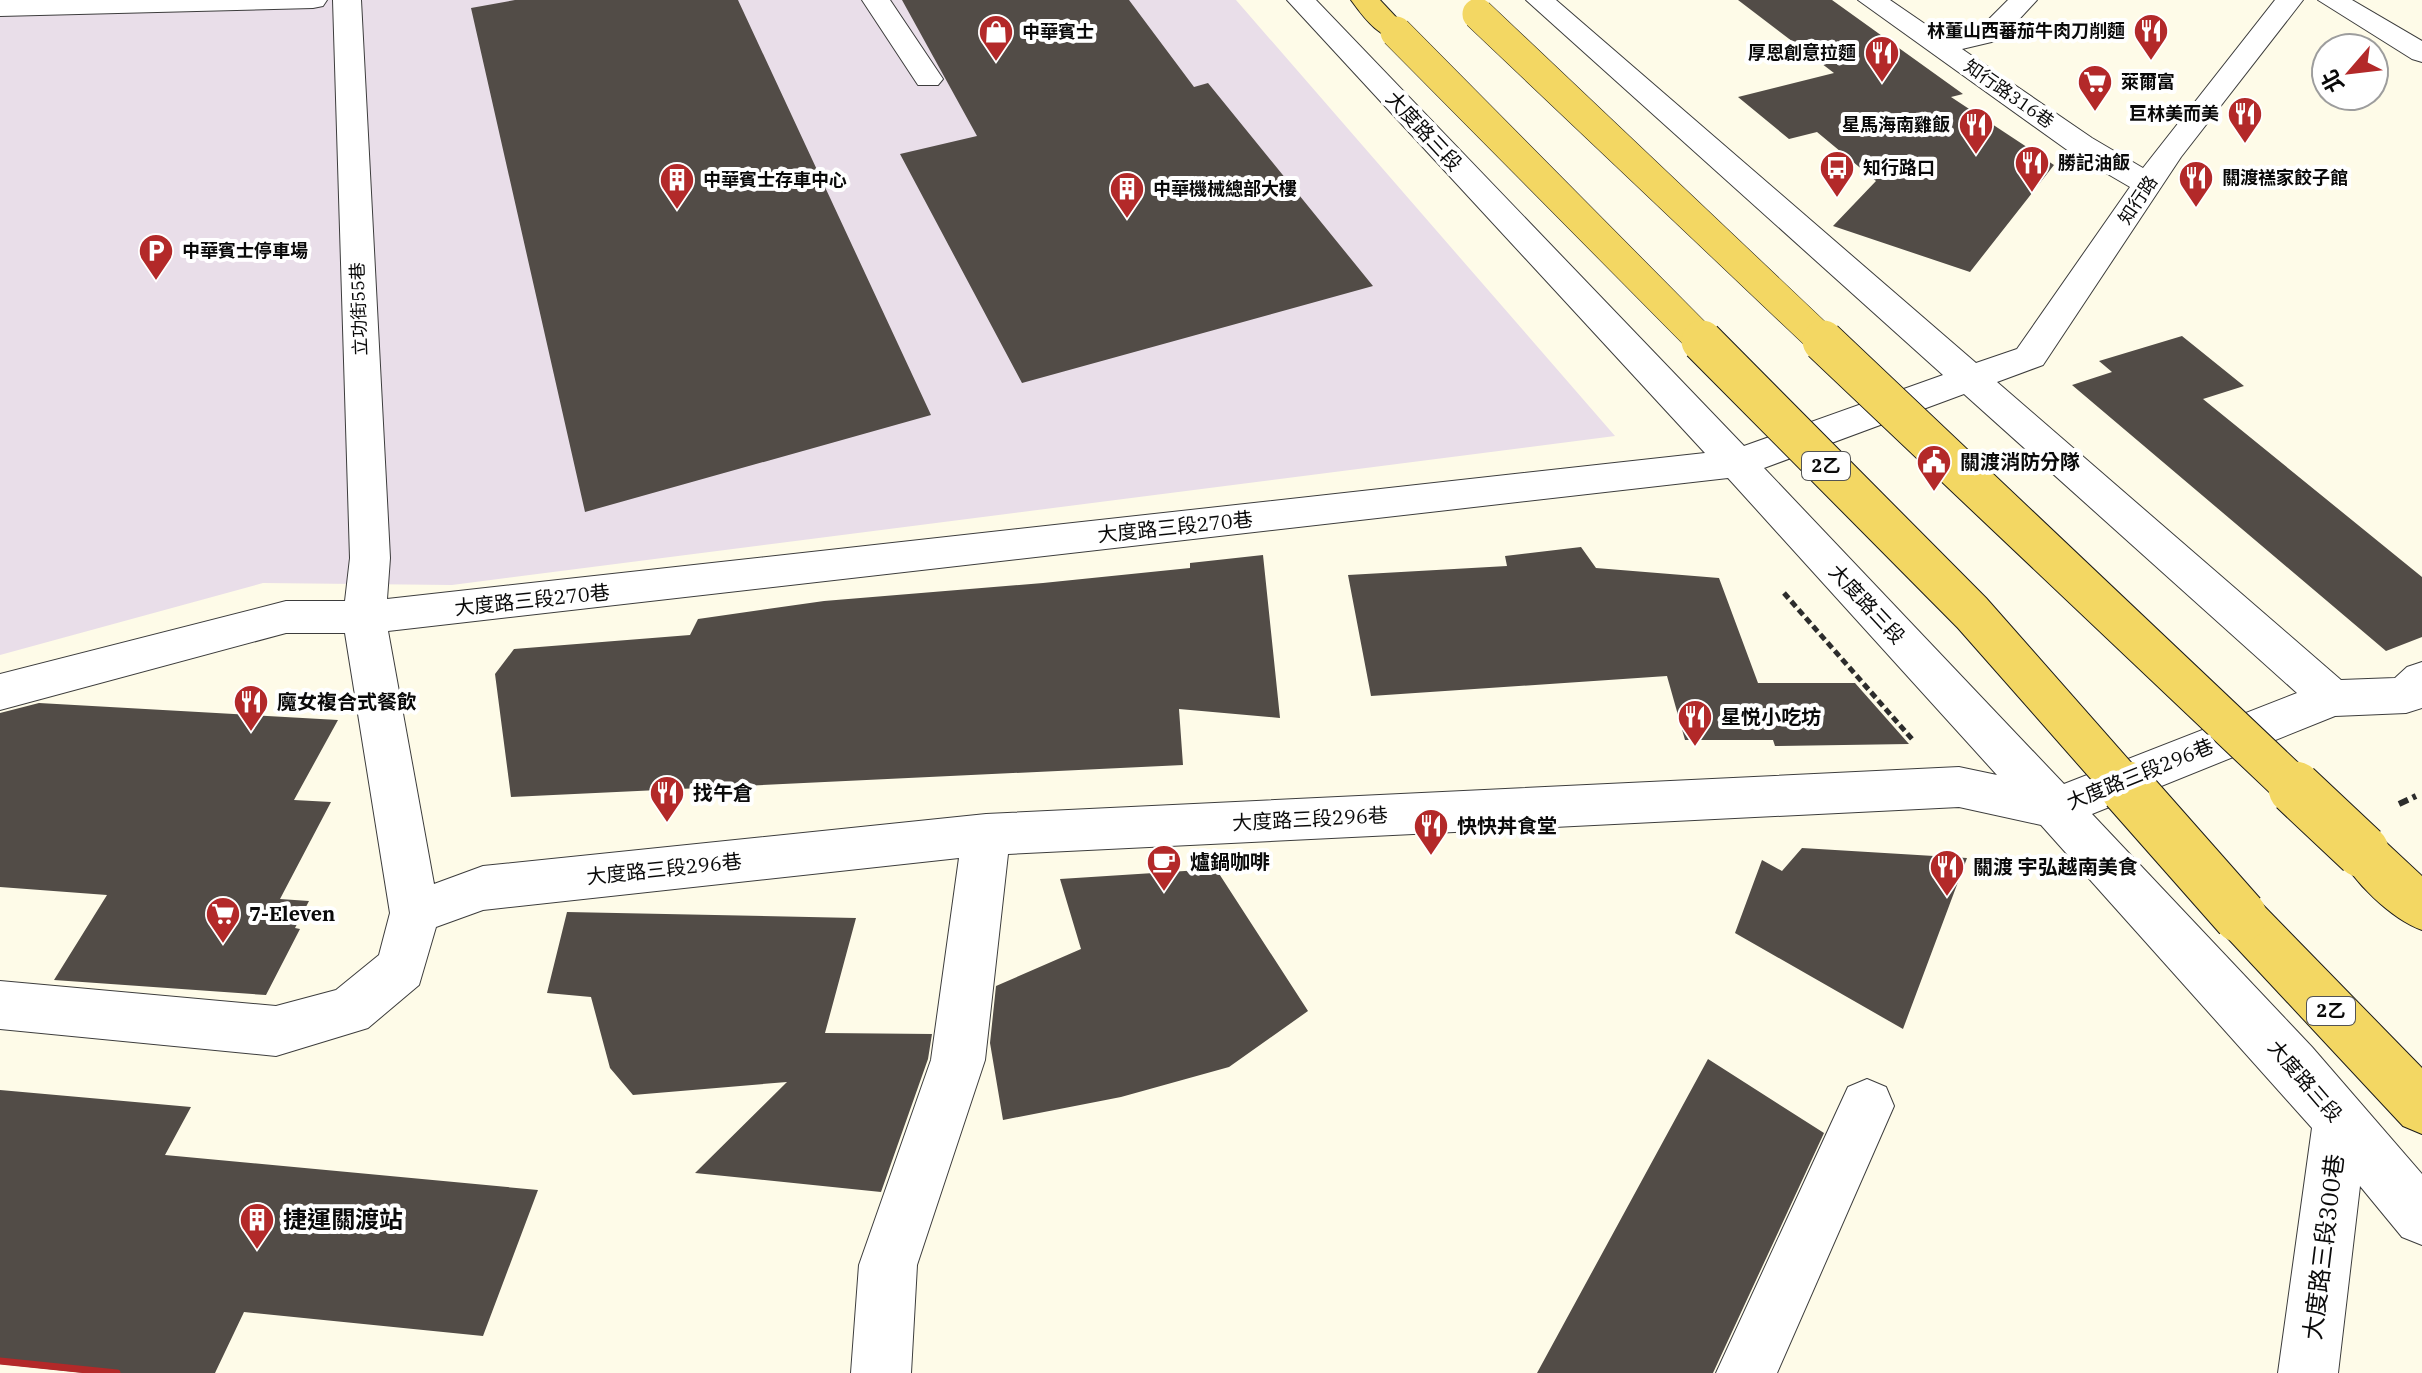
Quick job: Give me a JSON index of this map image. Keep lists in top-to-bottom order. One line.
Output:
{"streets":{"main road":["2乙"],"street":["知行路316巷","大度路三段","知行路","立功街55巷","大度路三段270巷","大度路三段296巷","大度路三段300巷"]},"crossings":[["知行路316巷","知行路"],["大度路三段","大度路三段270巷"],["大度路三段","大度路三段296巷"],["大度路三段","大度路三段300巷"],["知行路","大度路三段270巷"],["立功街55巷","大度路三段270巷"],["立功街55巷","大度路三段296巷"]],"places":{"restaurant":["林董山西蕃茄牛肉刀削麵","厚恩創意拉麵","巨林美而美","星馬海南雞飯","勝記油飯","關渡禚家餃子館","魔女複合式餐飲","星悦小吃坊","找午倉","快快丼食堂","關渡 宇弘越南美食"],"shop":["中華賓士"],"supermarket":["萊爾富","7-Eleven"],"bus stop":["知行路口"],"building":["中華賓士存車中心","中華機械總部大樓","捷運關渡站"],"parking":["中華賓士停車場"],"public building":["關渡消防分隊"],"cafe":["爐鍋咖啡"]},"north":"bottom left"}
